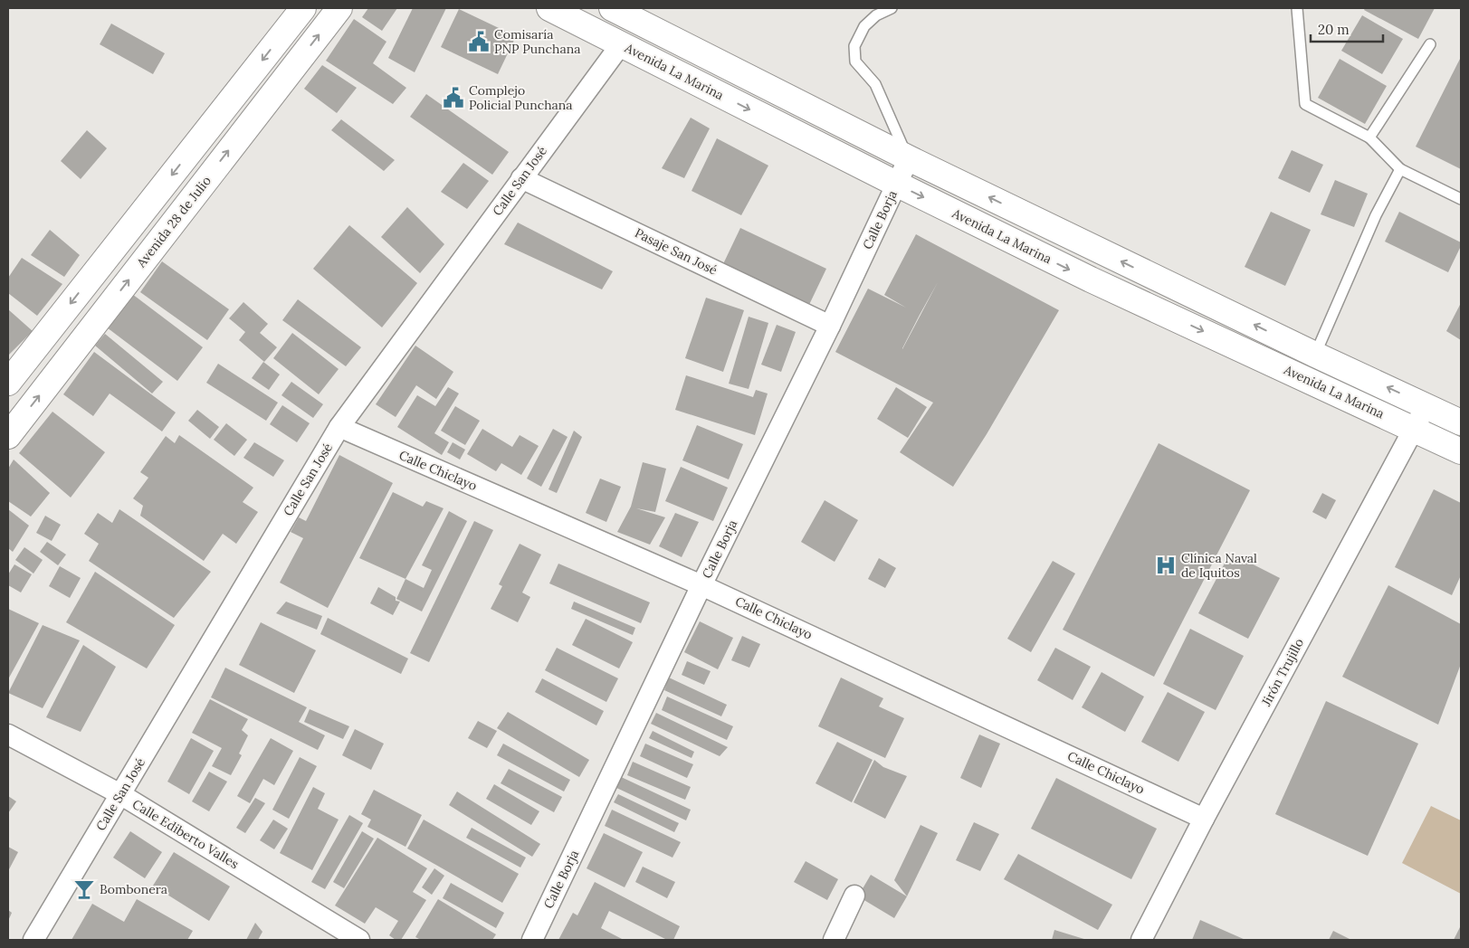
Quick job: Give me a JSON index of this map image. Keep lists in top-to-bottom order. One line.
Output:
{"streets":{"main road":["Avenida La Marina","Avenida 28 de Julio"],"street":["Calle San José","Calle Borja","Pasaje San José","Calle Chiclayo","Jirón Trujillo","Calle Ediberto Valles"]},"crossings":[["Avenida La Marina","Calle San José"],["Avenida La Marina","Calle Borja"],["Avenida La Marina","Jirón Trujillo"],["Calle San José","Pasaje San José"],["Calle San José","Calle Chiclayo"],["Calle San José","Calle Ediberto Valles"],["Calle Borja","Pasaje San José"],["Calle Borja","Calle Chiclayo"],["Calle Chiclayo","Jirón Trujillo"]],"places":{"public building":["Comisaría PNP Punchana","Complejo Policial Punchana"],"hospital":["Clínica Naval de Iquitos"],"bar":["Bombonera"]},"scale_bar":"20 m"}
